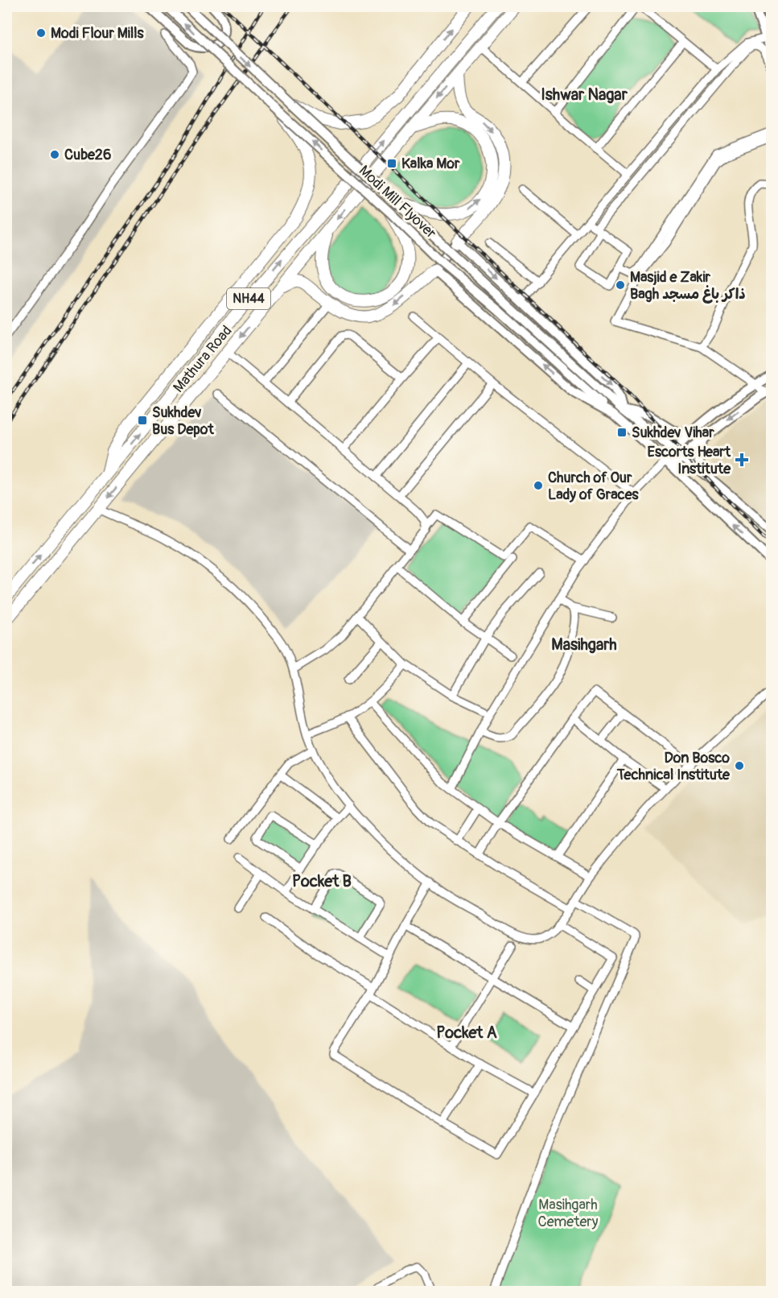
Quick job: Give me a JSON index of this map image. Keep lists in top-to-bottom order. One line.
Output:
{"streets":{"highway":["NH44","Mathura Road"],"main road":["Modi Mill Flyover"]},"districts":["Ishwar Nagar","Masihgarh","Pocket B","Pocket A"],"parks":["Masihgarh Cemetery"],"places":{"other":["Modi Flour Mills","Cube26","Masjid e Zakir Bagh ذاکر باغ مسجد","Church of Our Lady of Graces","Don Bosco Technical Institute"],"transit":["Kalka Mor","Sukhdev Bus Depot","Sukhdev Vihar"],"health":["Escorts Heart Institute"]}}
